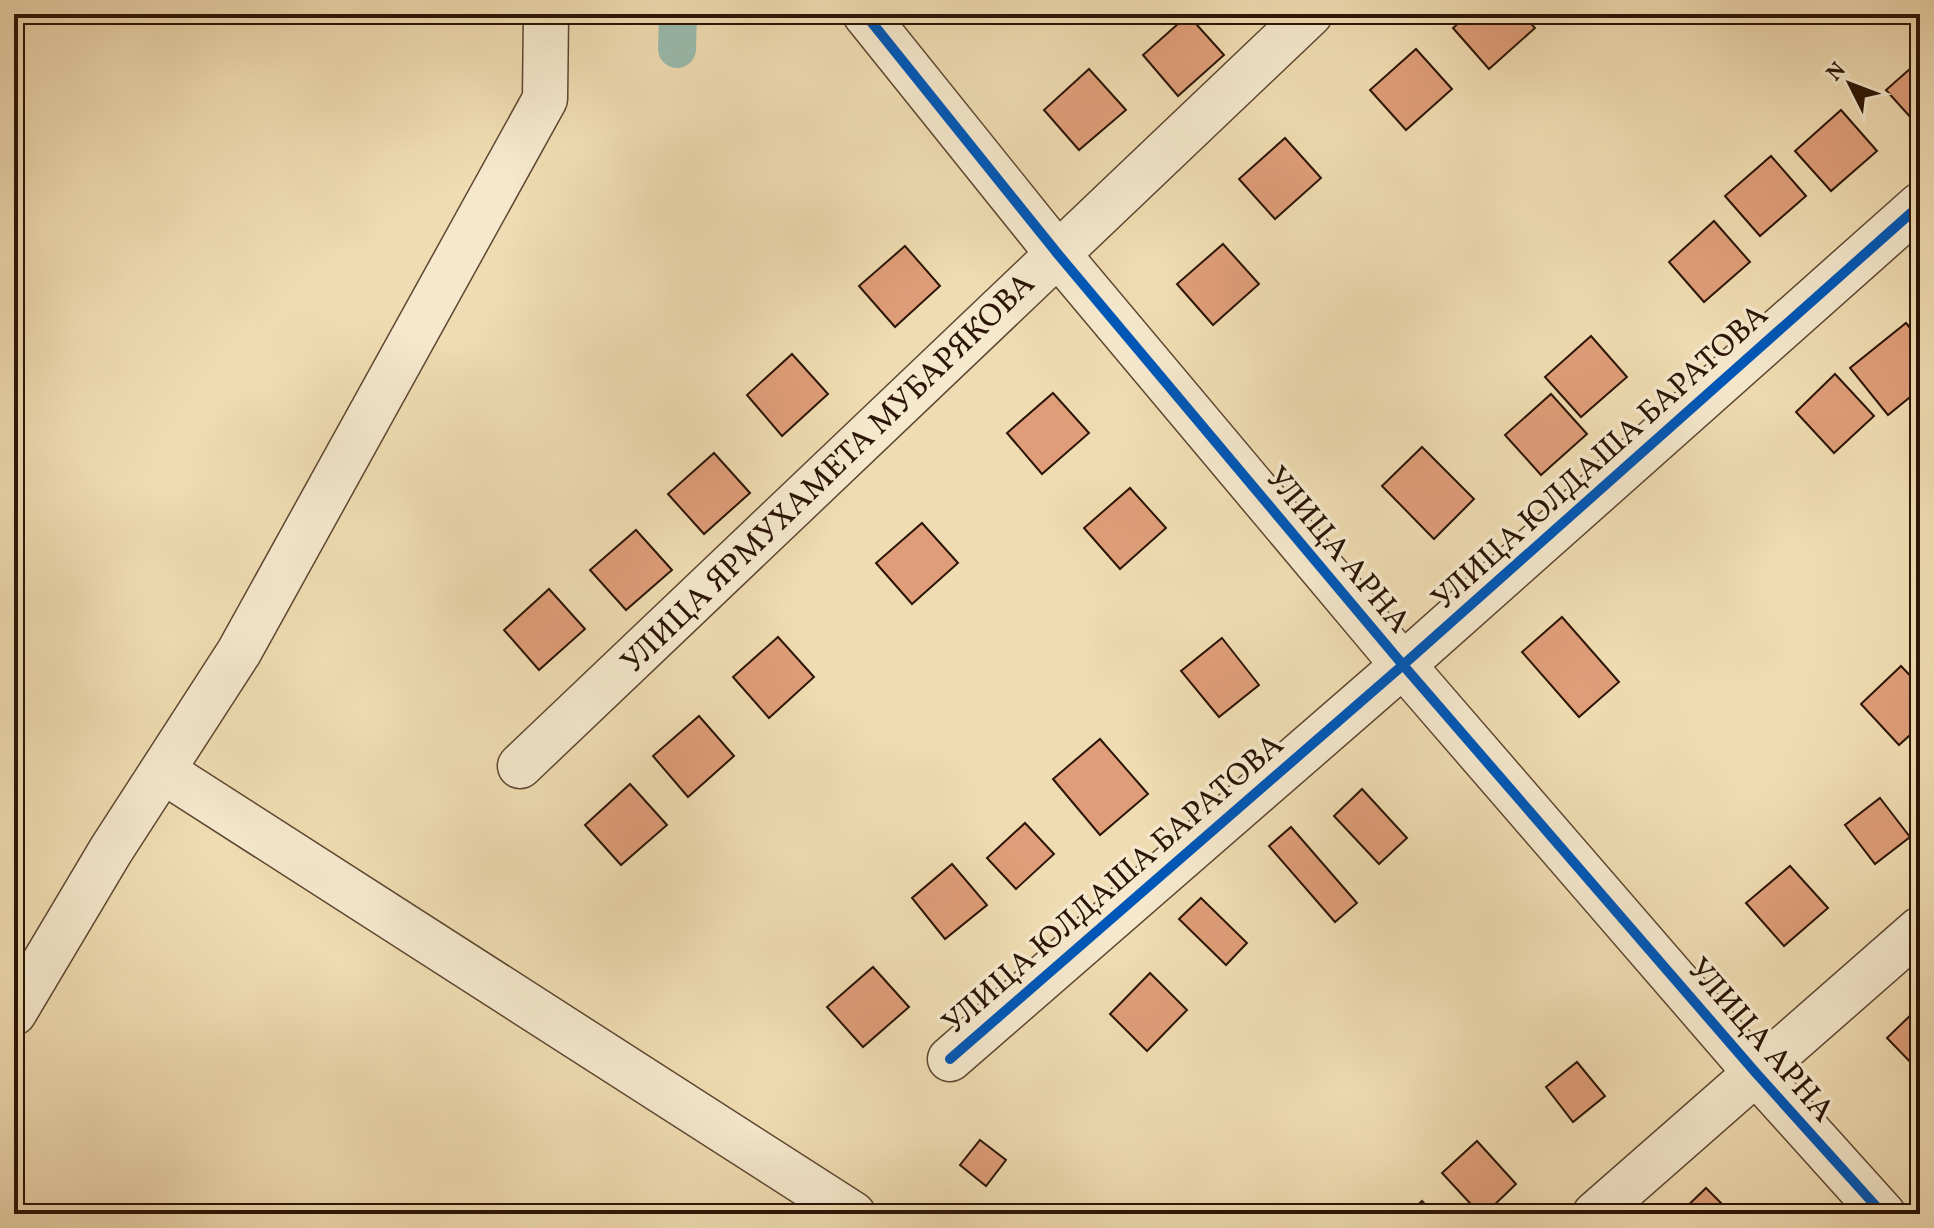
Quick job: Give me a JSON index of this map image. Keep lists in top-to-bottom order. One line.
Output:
{"streets":{"street":["УЛИЦА ЮЛДАША БАРАТОВА","УЛИЦА ЯРМУХАМЕТА МУБАРЯКОВА","УЛИЦА АРНА"]},"crossings":[["УЛИЦА ЮЛДАША БАРАТОВА","УЛИЦА АРНА"],["УЛИЦА ЯРМУХАМЕТА МУБАРЯКОВА","УЛИЦА АРНА"]],"north":"top left"}
